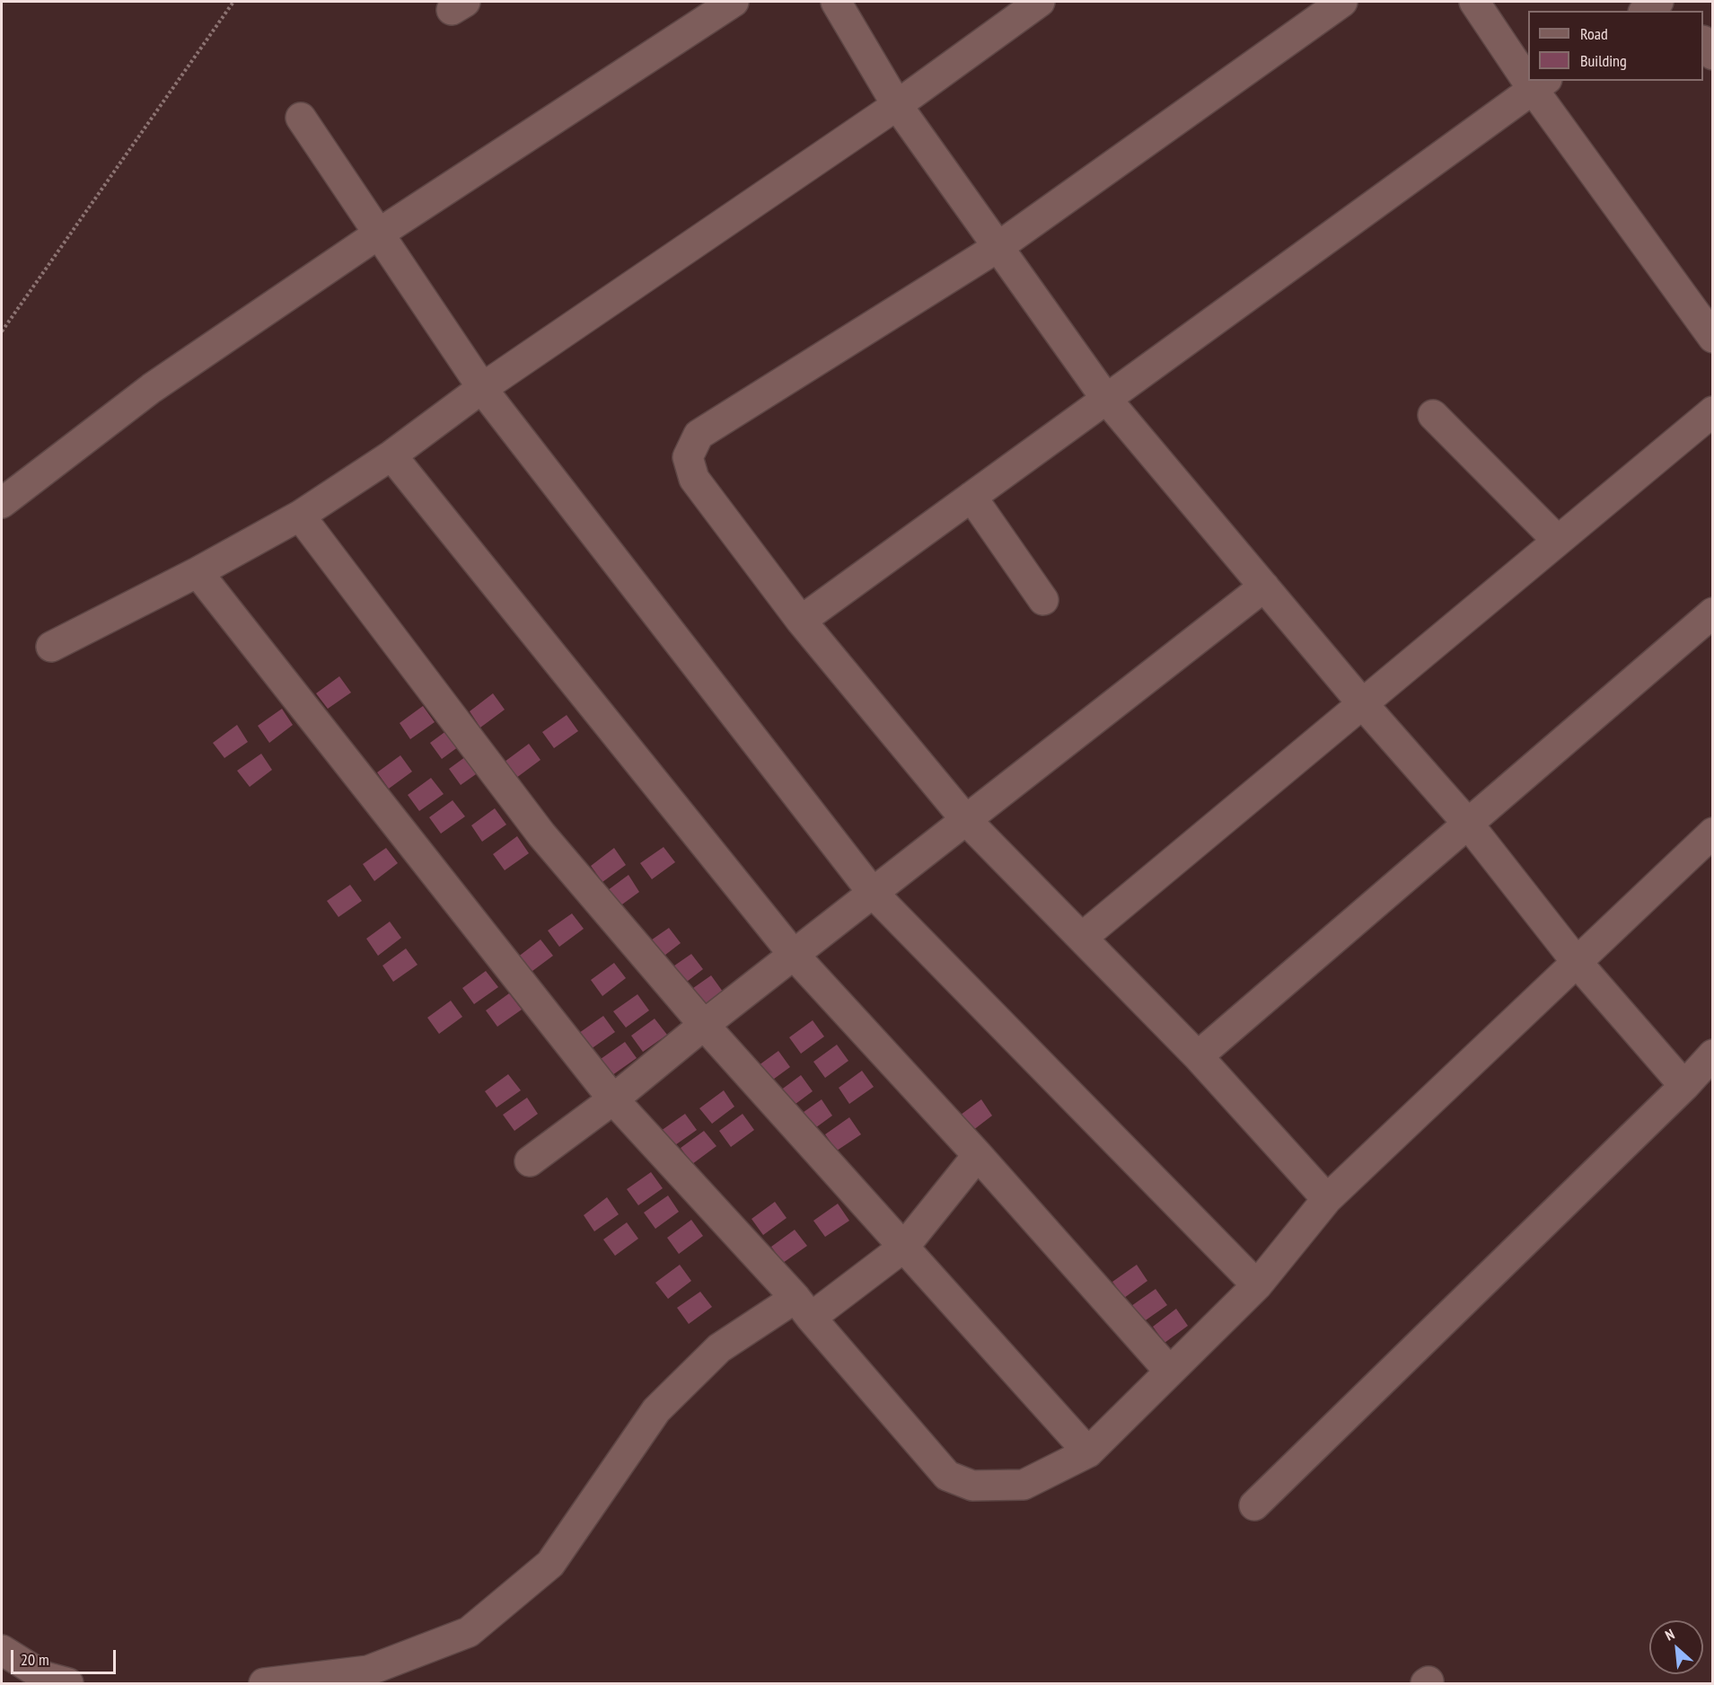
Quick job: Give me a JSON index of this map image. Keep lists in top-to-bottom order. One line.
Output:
{"legend":["Road","Building"],"scale_bar":"20 m","north":"top left"}
